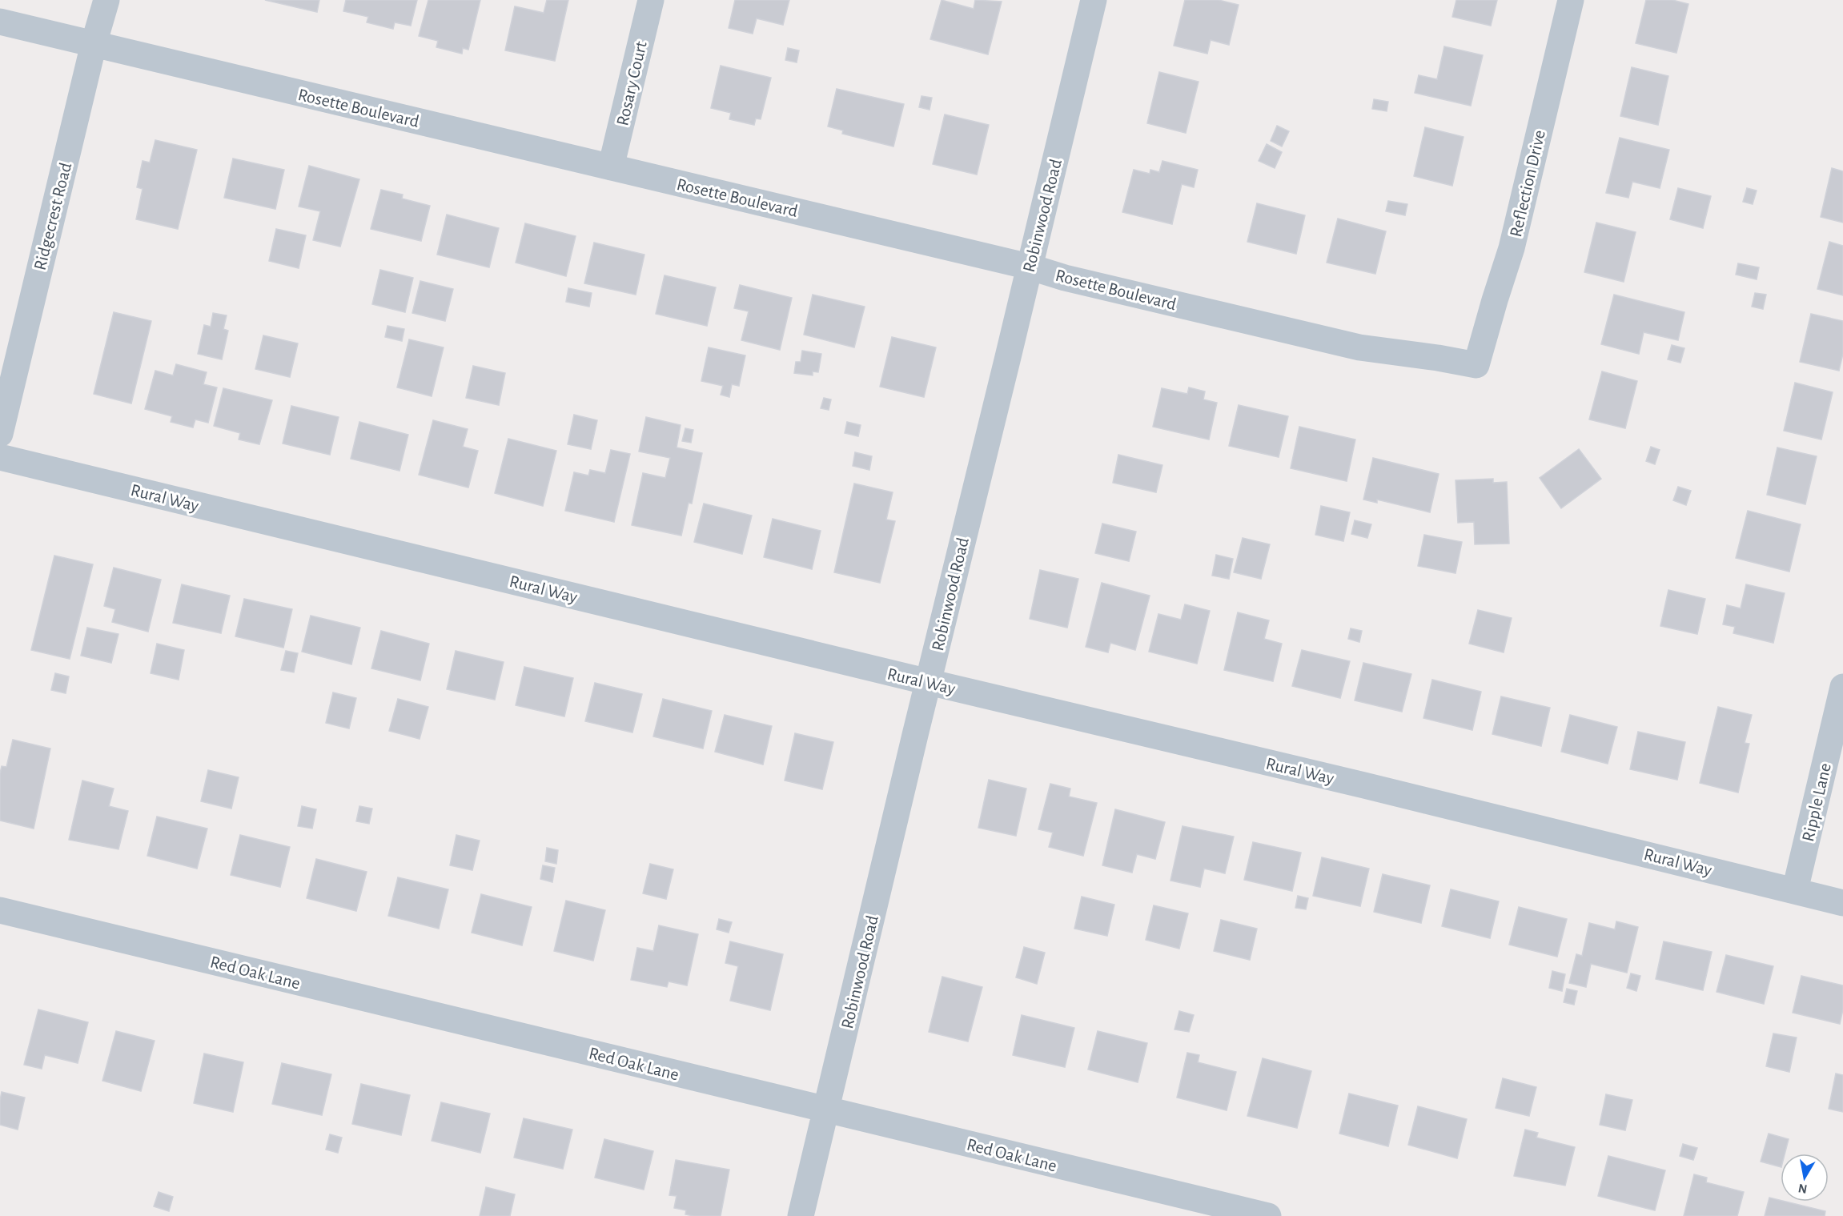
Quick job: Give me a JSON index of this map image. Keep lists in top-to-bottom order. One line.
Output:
{"streets":{"street":["Rosary Court","Rosette Boulevard","Reflection Drive","Robinwood Road","Ridgecrest Road","Rural Way","Ripple Lane","Red Oak Lane"]},"crossings":[["Rosary Court","Rosette Boulevard"],["Rosette Boulevard","Reflection Drive"],["Rosette Boulevard","Robinwood Road"],["Rosette Boulevard","Ridgecrest Road"],["Robinwood Road","Rural Way"],["Robinwood Road","Red Oak Lane"],["Rural Way","Ripple Lane"]],"north":"bottom"}
